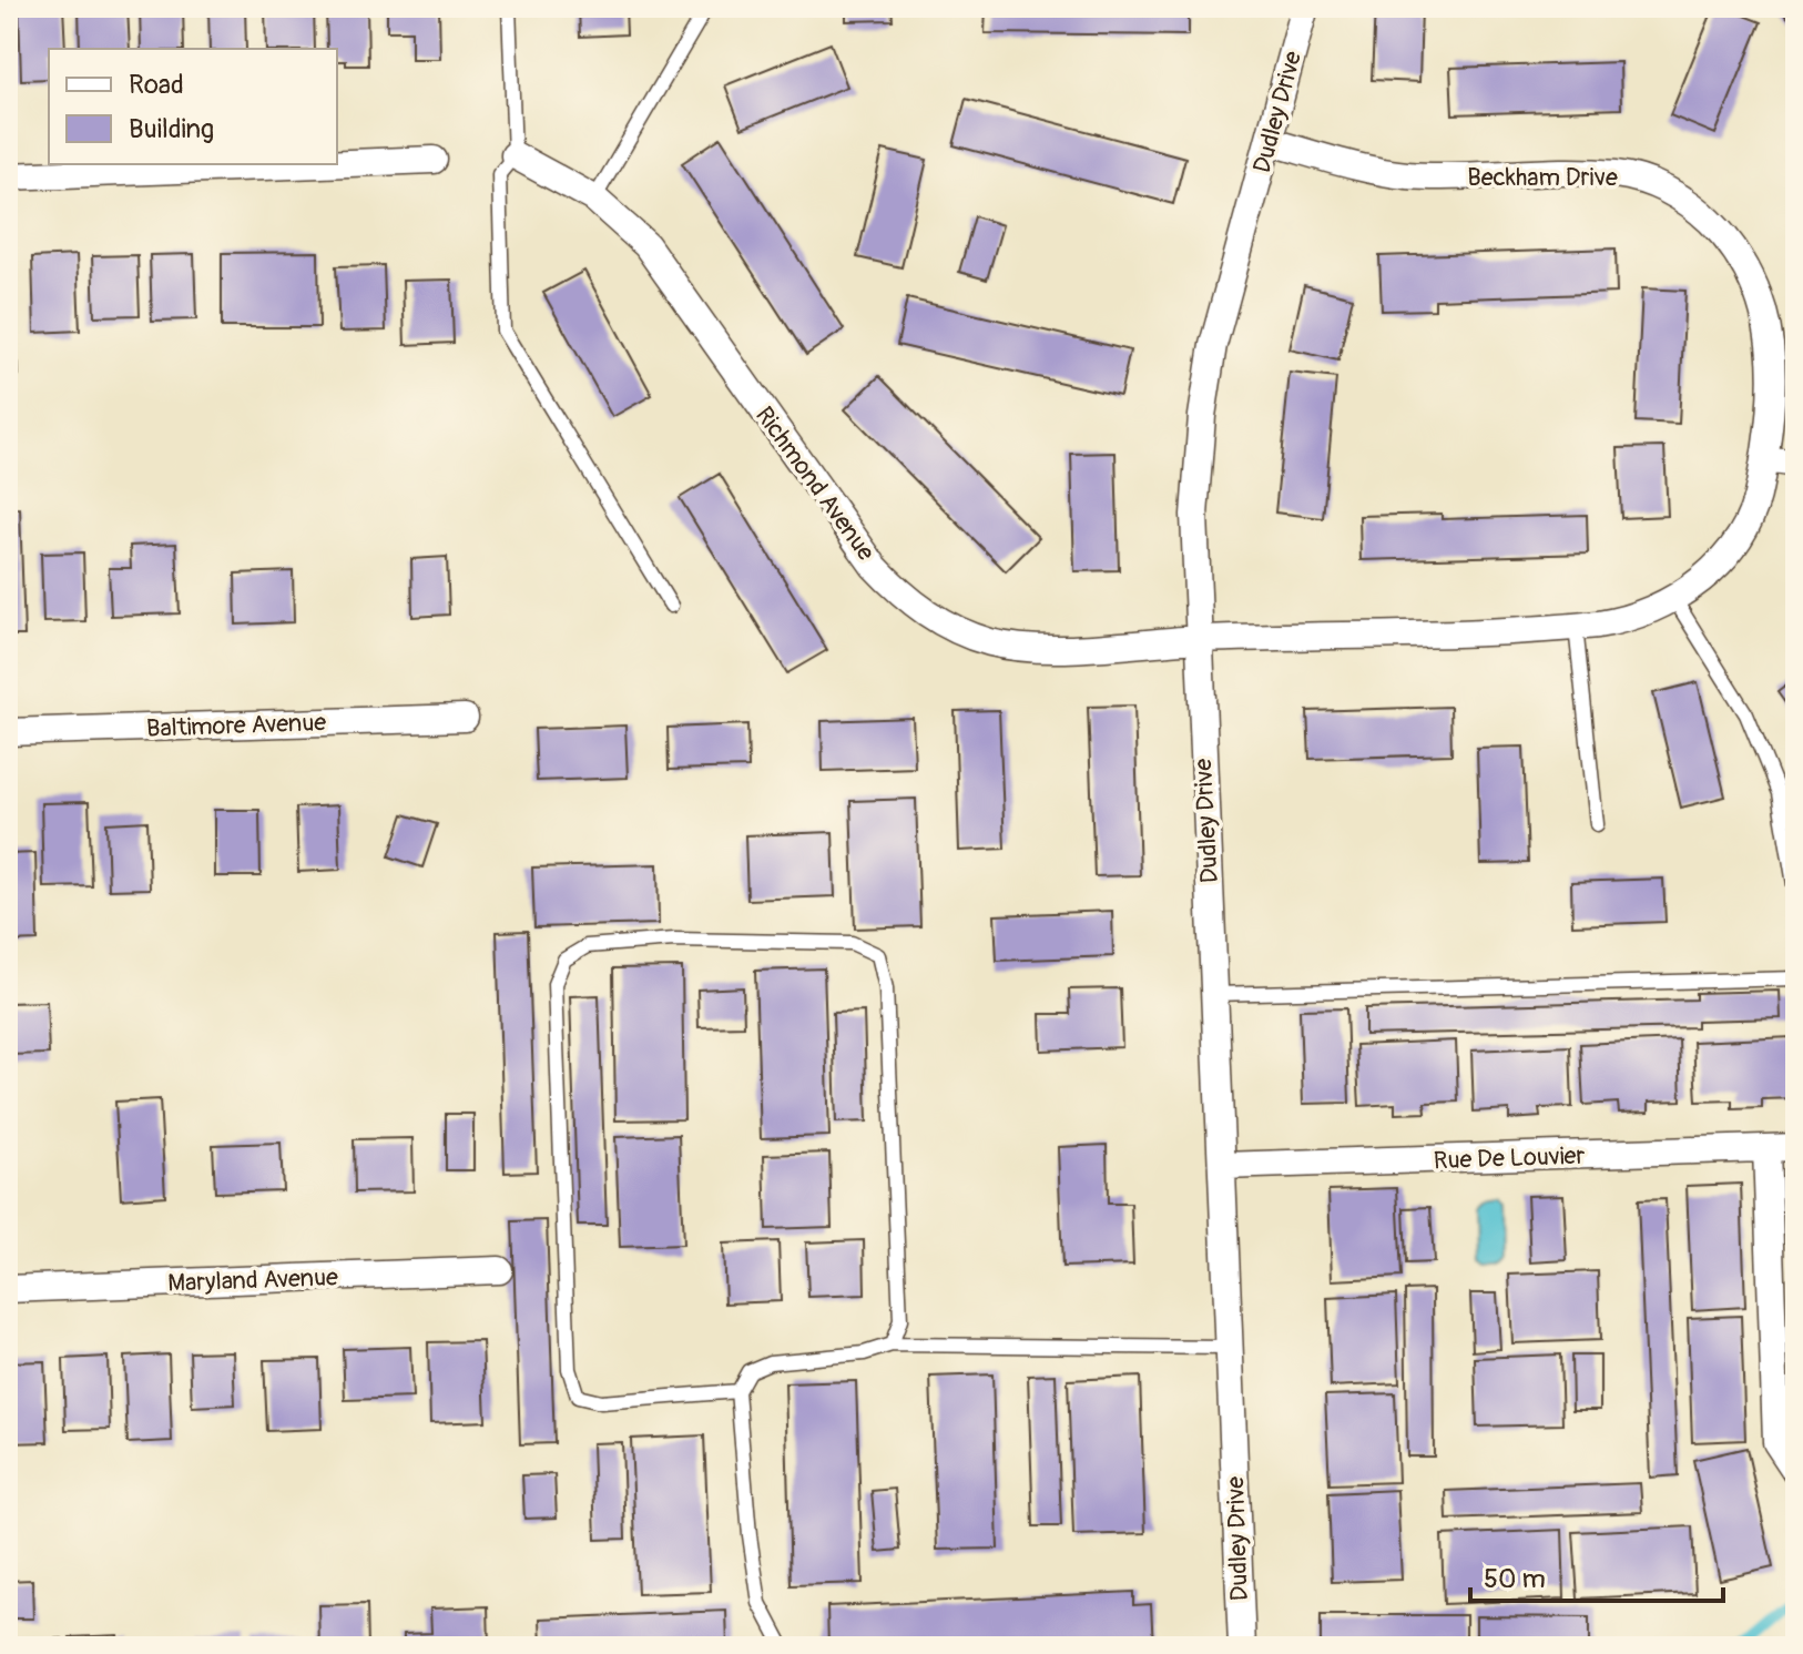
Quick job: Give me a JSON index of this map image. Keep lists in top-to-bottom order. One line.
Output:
{"streets":{"street":["Dudley Drive","Beckham Drive","Richmond Avenue","Baltimore Avenue","Rue De Louvier","Maryland Avenue"]},"crossings":[["Dudley Drive","Beckham Drive"],["Dudley Drive","Richmond Avenue"],["Dudley Drive","Rue De Louvier"],["Beckham Drive","Richmond Avenue"]],"legend":["Road","Building"],"scale_bar":"50 m"}
